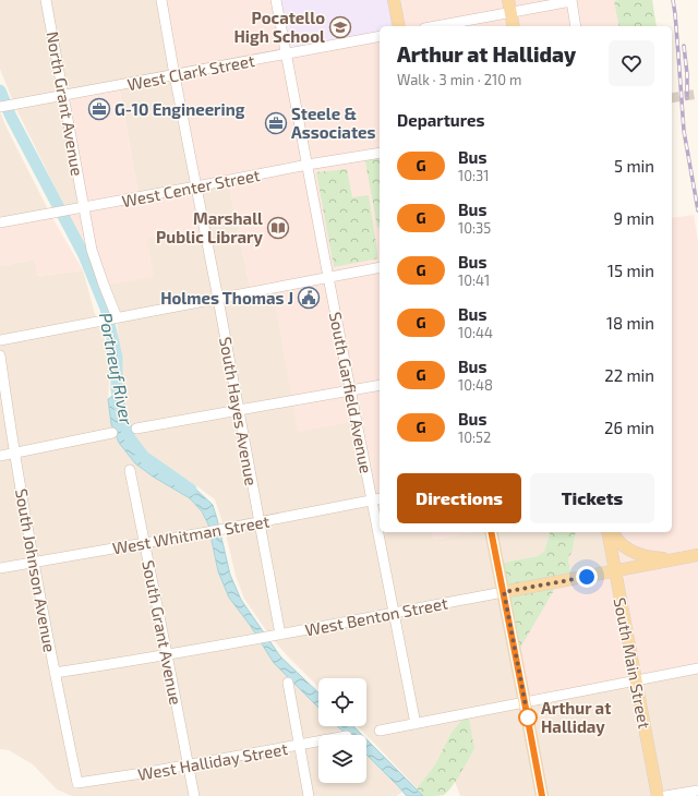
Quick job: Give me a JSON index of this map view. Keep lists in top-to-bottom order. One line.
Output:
{"streets":{"main road":["West Benton Street","South Main Street"],"street":["West Clark Street","North Grant Avenue","West Center Street","South Garfield Avenue","South Hayes Avenue","West Whitman Street","South Johnson Avenue","South Grant Avenue","West Halliday Street"]},"crossings":[["West Clark Street","North Grant Avenue"],["West Clark Street","South Garfield Avenue"],["West Clark Street","South Hayes Avenue"],["North Grant Avenue","West Center Street"],["West Center Street","South Garfield Avenue"],["West Center Street","South Hayes Avenue"],["South Garfield Avenue","West Whitman Street"],["South Garfield Avenue","West Benton Street"],["South Hayes Avenue","West Whitman Street"],["South Hayes Avenue","West Benton Street"],["West Whitman Street","South Johnson Avenue"],["West Whitman Street","South Grant Avenue"],["South Johnson Avenue","West Benton Street"],["South Johnson Avenue","West Halliday Street"],["West Benton Street","South Grant Avenue"],["West Benton Street","South Main Street"],["South Grant Avenue","West Halliday Street"]],"water":["Portneuf River"],"places":{"school or university":["Pocatello High School"],"office":["G-10 Engineering","Steele & Associates"],"library":["Marshall Public Library"],"public building":["Holmes Thomas J"],"other":["Arthur at Halliday"]},"lines":["bus line G"],"page":{"heading":[["Arthur at Halliday","Walk · 3 min · 210 m"],"Departures"],"list":[{"mark":"G","name":"Bus","note":"10:31","value":"5 min"},{"mark":"G","name":"Bus","note":"10:35","value":"9 min"},{"mark":"G","name":"Bus","note":"10:41","value":"15 min"},{"mark":"G","name":"Bus","note":"10:44","value":"18 min"},{"mark":"G","name":"Bus","note":"10:48","value":"22 min"},{"mark":"G","name":"Bus","note":"10:52","value":"26 min"}],"buttons":["Directions","Tickets"]}}
